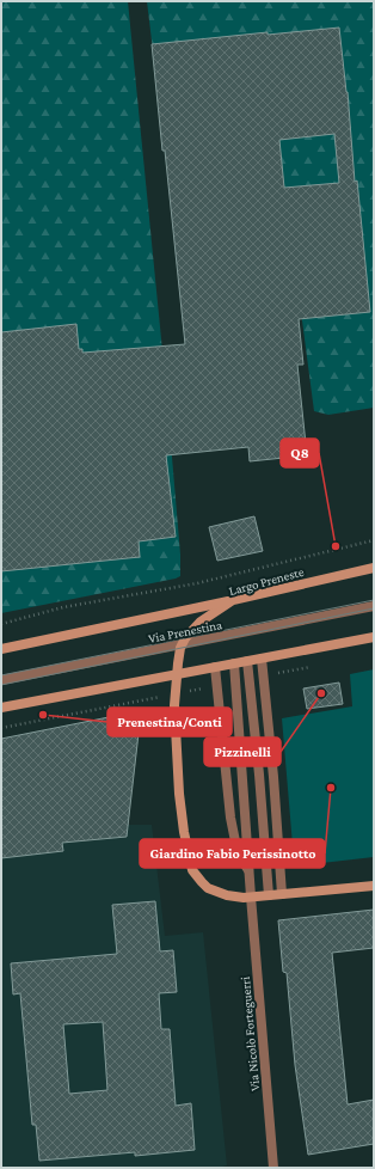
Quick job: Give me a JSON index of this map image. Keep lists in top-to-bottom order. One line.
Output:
{"streets":{"main road":["Largo Preneste","Via Prenestina"],"street":["Via Nicolò Forteguerri"]},"crossings":[["Largo Preneste","Via Prenestina"],["Largo Preneste","Via Nicolò Forteguerri"]],"places":["Q8","Pizzinelli","Prenestina/Conti","Giardino Fabio Perissinotto"]}
